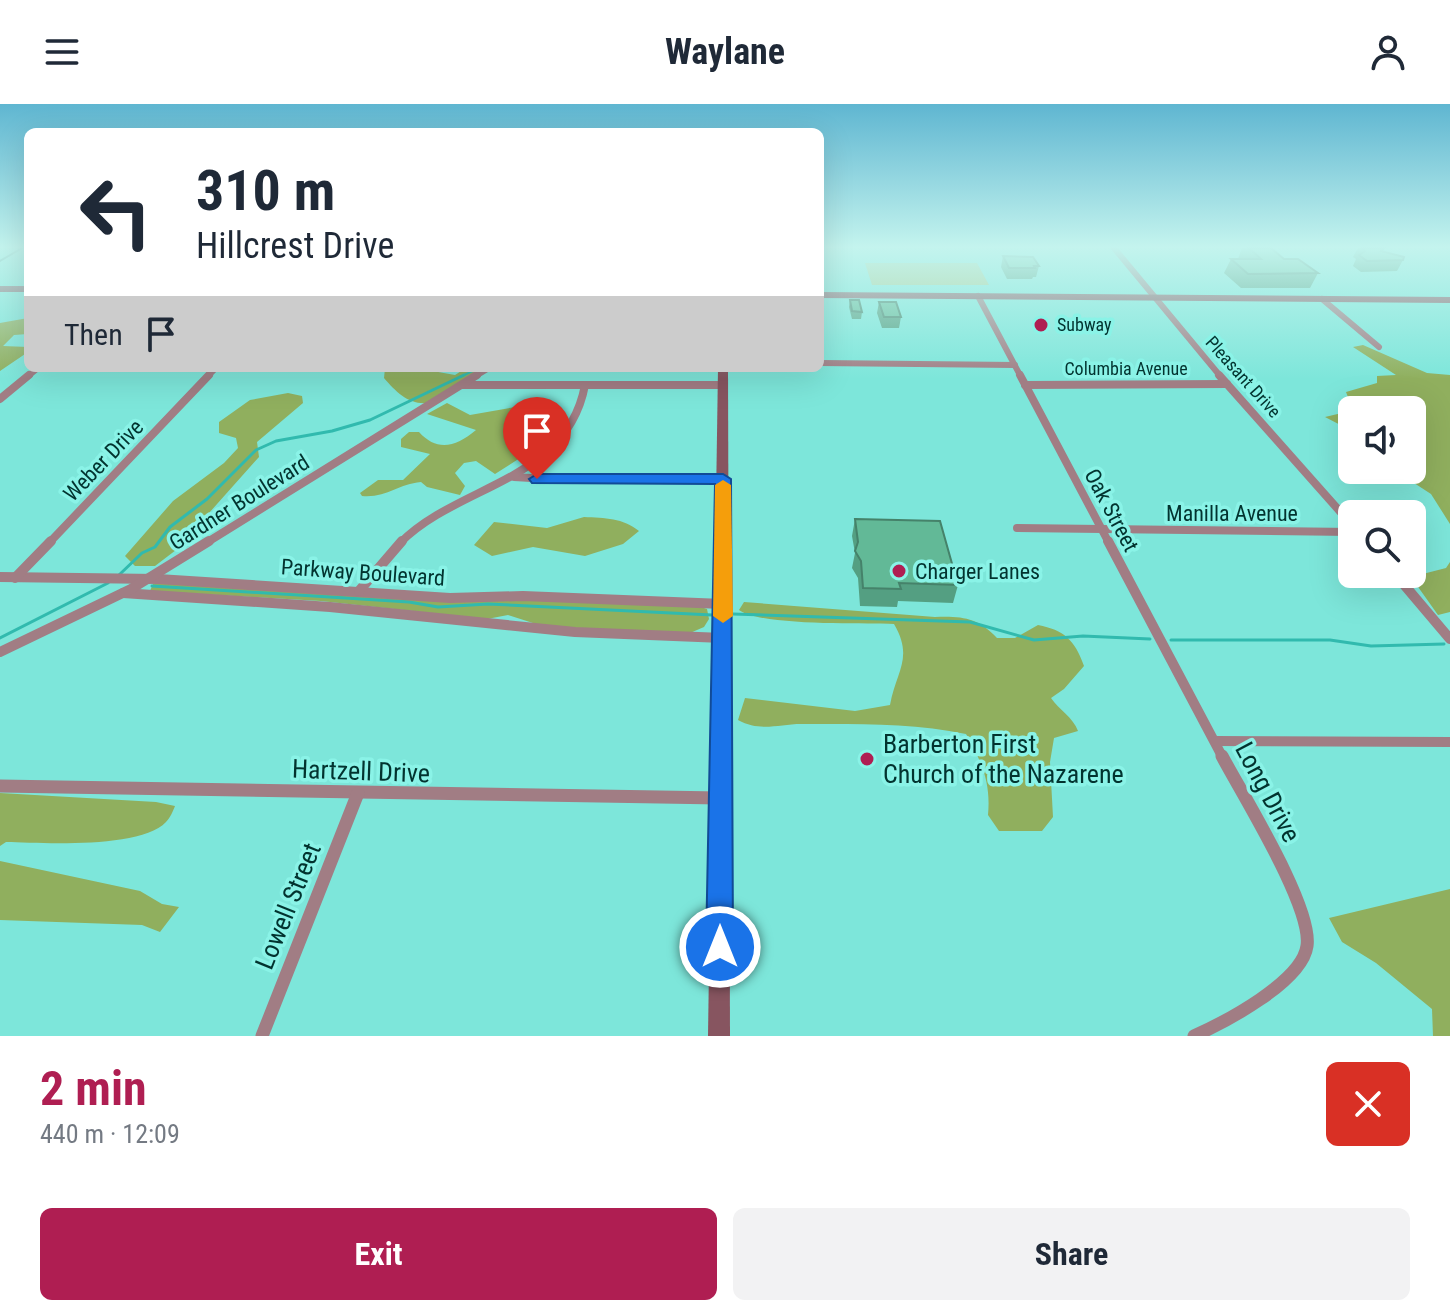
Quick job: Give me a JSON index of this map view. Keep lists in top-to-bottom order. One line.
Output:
{"streets":{"street":["Columbia Avenue","Pleasant Drive","Weber Drive","Gardner Boulevard","Oak Street","Manilla Avenue","Parkway Boulevard","Hartzell Drive","Long Drive","Lowell Street"]},"crossings":[["Columbia Avenue","Pleasant Drive"],["Columbia Avenue","Oak Street"],["Weber Drive","Parkway Boulevard"],["Gardner Boulevard","Parkway Boulevard"],["Oak Street","Manilla Avenue"],["Oak Street","Long Drive"],["Hartzell Drive","Lowell Street"]],"places":["Subway","Charger Lanes","Barberton First Church of the Nazarene"],"page":{"header":"Waylane","turn":["310 m","Hillcrest Drive"],"then":"Then","heading":["2 min","440 m · 12:09"],"buttons":["Exit","Share"]}}
